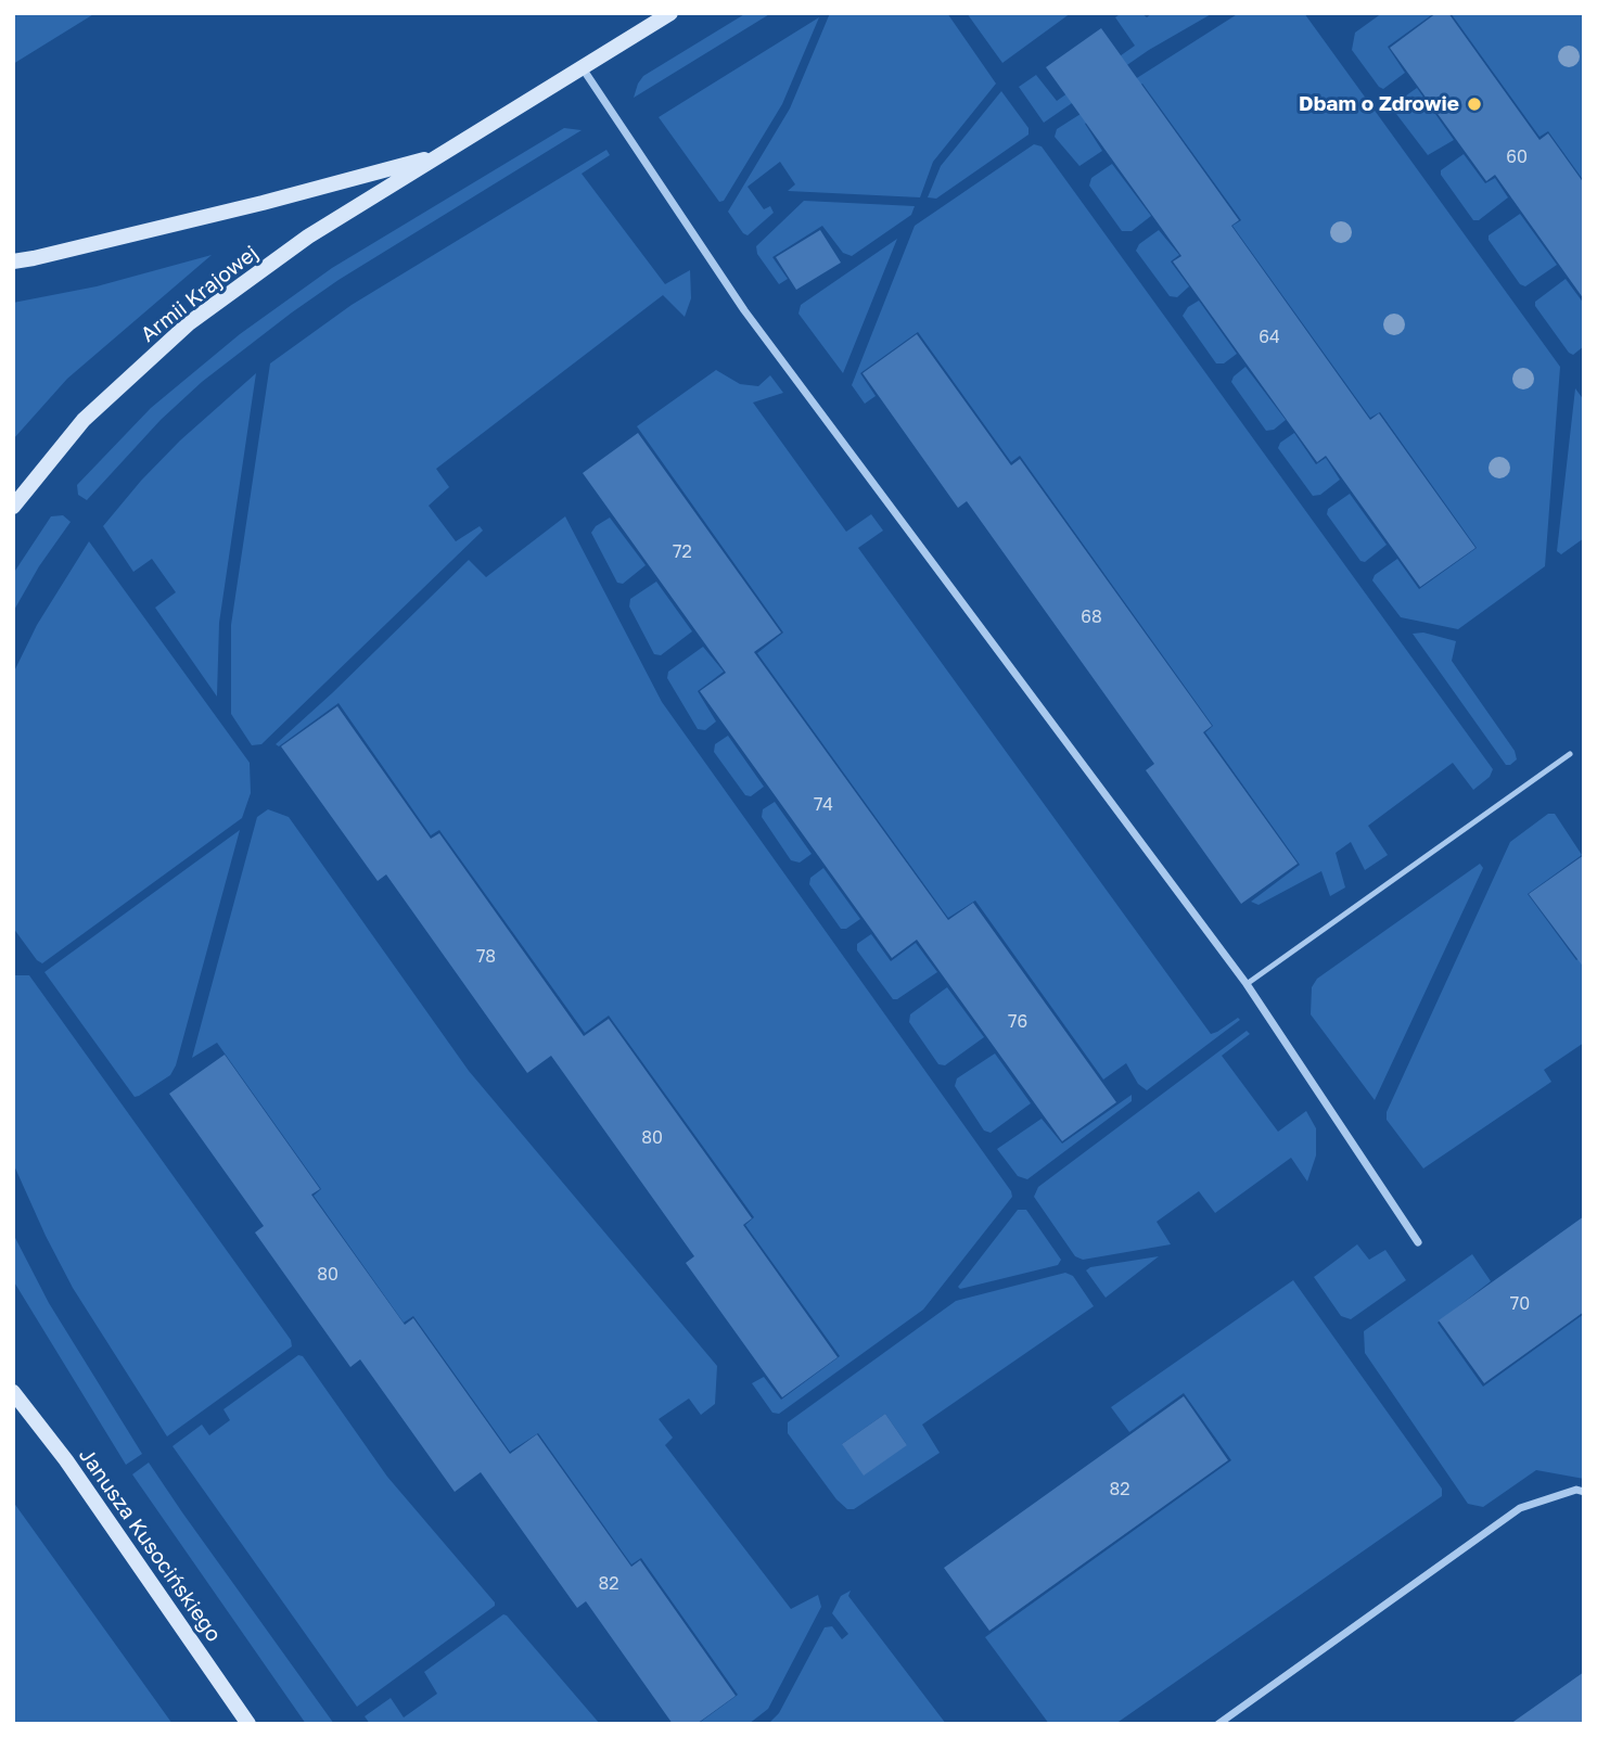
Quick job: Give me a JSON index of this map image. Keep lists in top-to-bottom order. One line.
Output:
{"streets":{"street":["Armii Krajowej","Janusza Kusocińskiego"]},"places":["Dbam o Zdrowie"],"house_numbers":["60","64","72","68","74","78","76","80","80","70","82","82"]}
